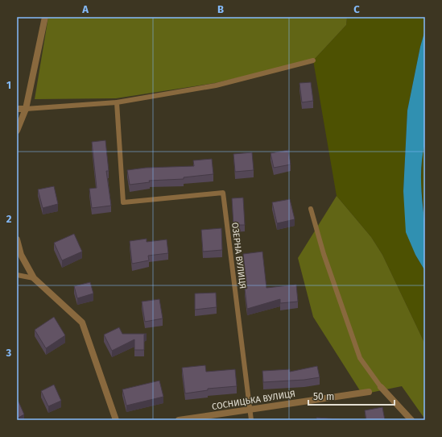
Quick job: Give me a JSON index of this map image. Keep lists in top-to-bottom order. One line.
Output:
{"streets":{"street":["СОСНИЦЬКА ВУЛИЦЯ"],"lane":["ОЗЕРНА ВУЛИЦЯ"]},"crossings":[["ОЗЕРНА ВУЛИЦЯ","СОСНИЦЬКА ВУЛИЦЯ"]],"scale_bar":"50 m","grid":{"columns":["A","B","C"],"rows":["1","2","3"]}}
